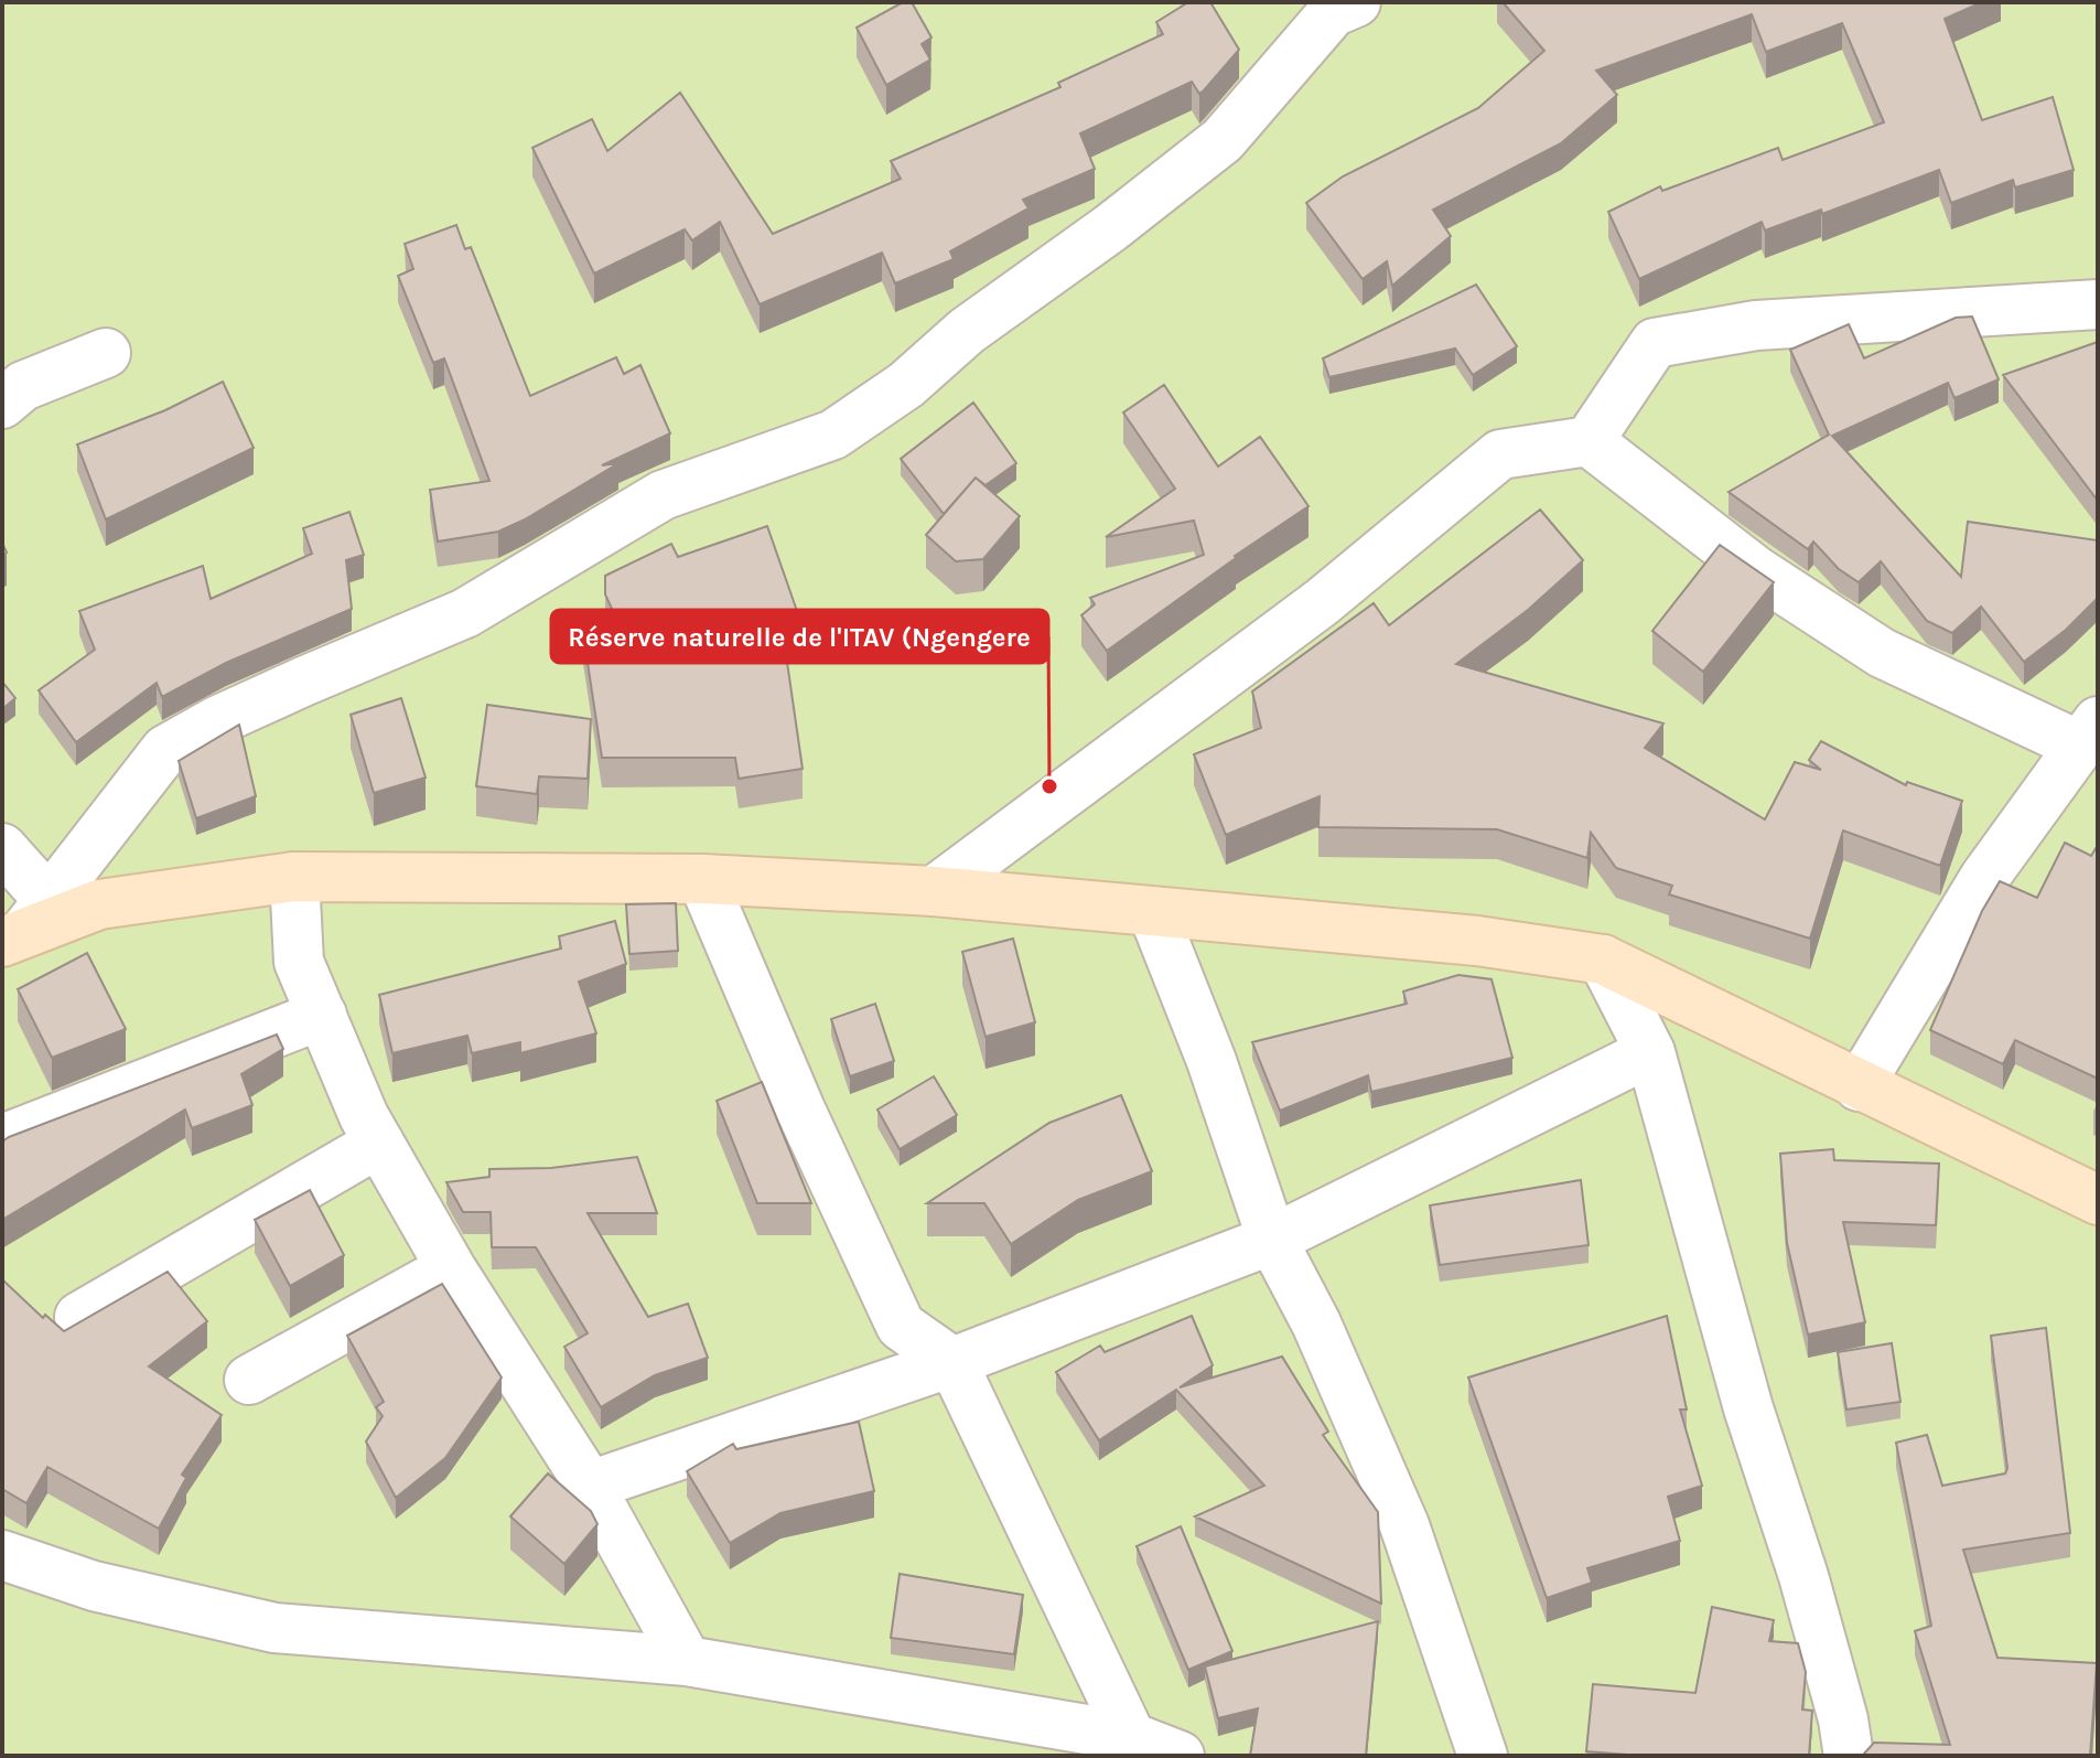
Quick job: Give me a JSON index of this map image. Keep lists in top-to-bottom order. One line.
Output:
{"places":["Réserve naturelle de l'ITAV (Ngengere"]}
